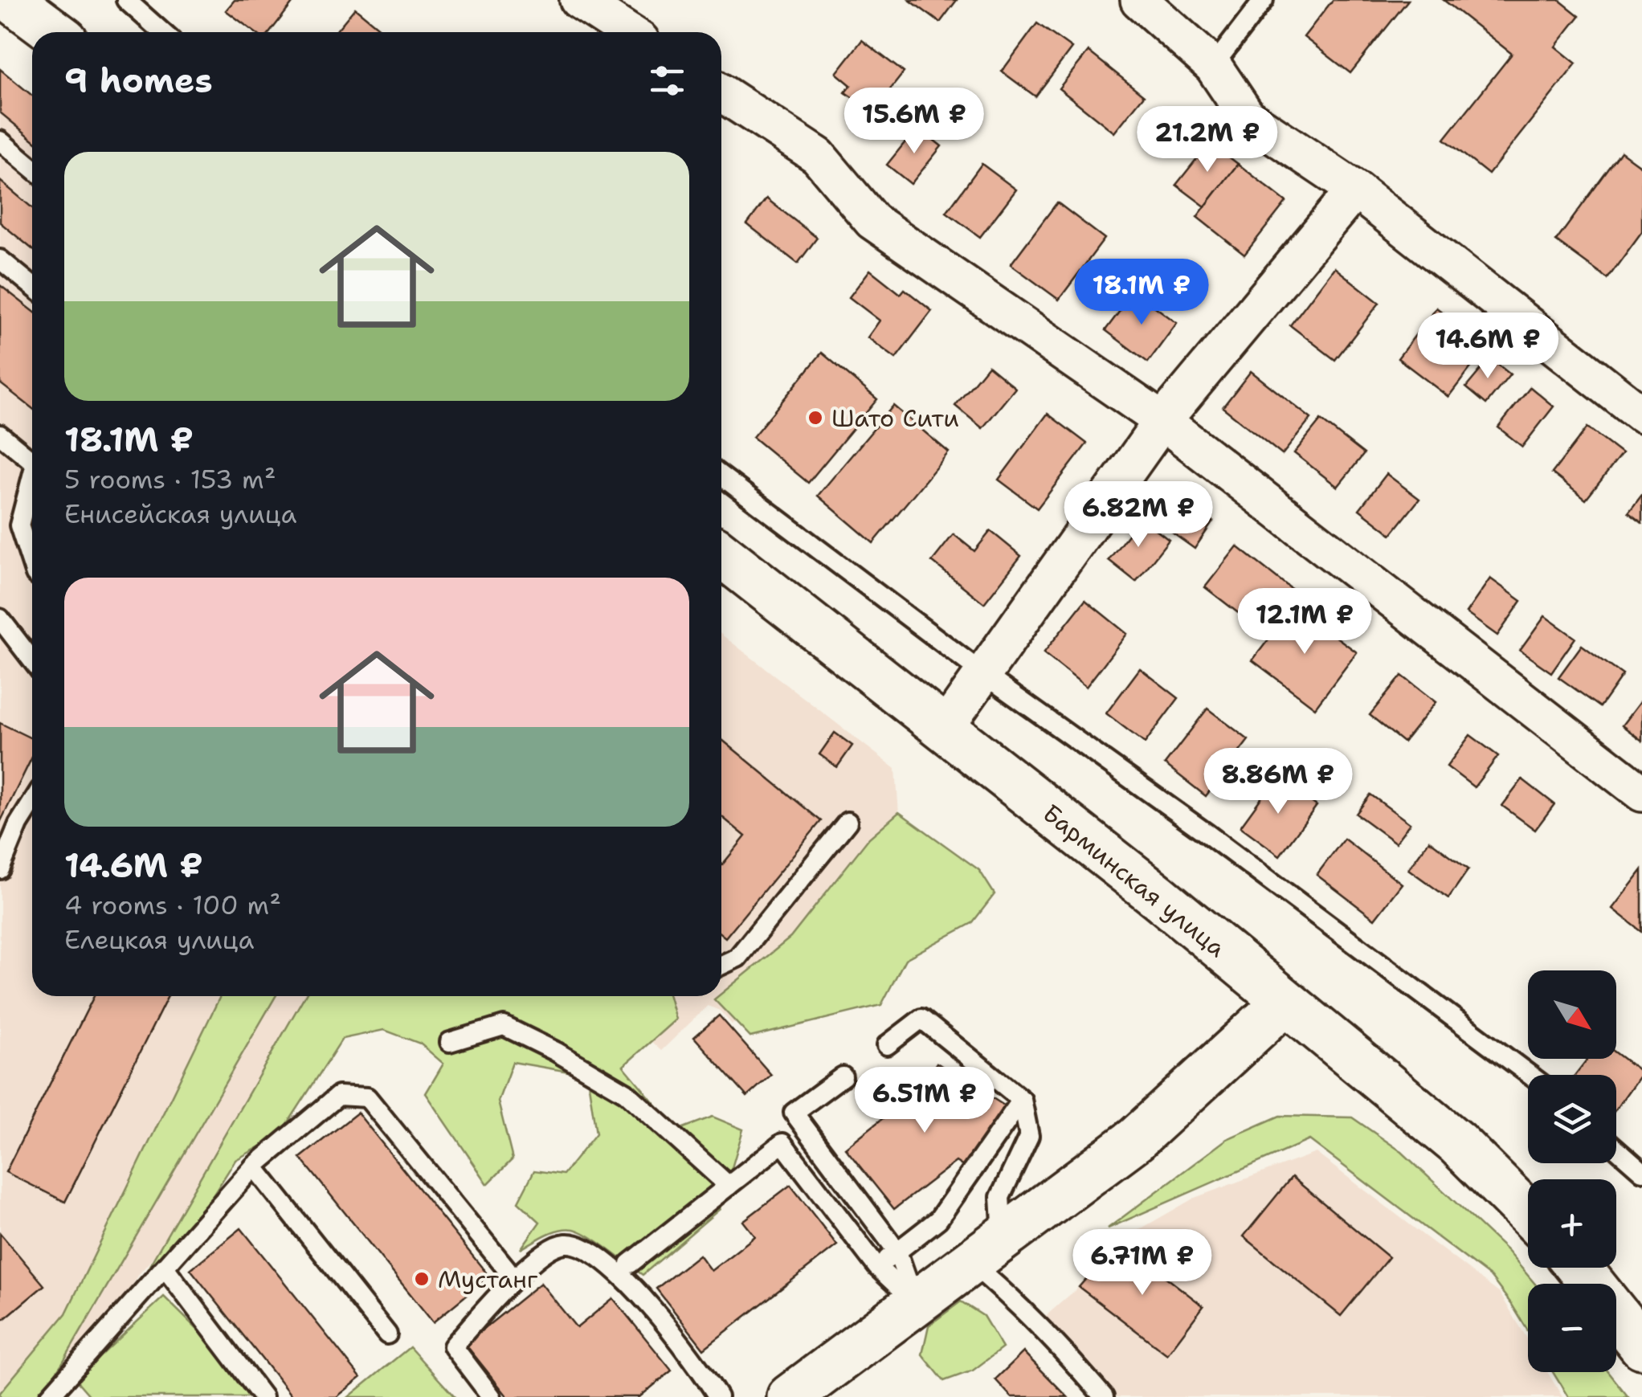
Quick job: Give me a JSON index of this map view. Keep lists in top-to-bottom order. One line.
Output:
{"streets":{"main road":["Барминская улица"]},"places":["Шато Сити","Мустанг"],"north":"bottom right","page":{"heading":"9 homes","price":["15.6M ₽","21.2M ₽","18.1M ₽","14.6M ₽","6.82M ₽","12.1M ₽","8.86M ₽","6.51M ₽","6.71M ₽"],"list":[{"name":"18.1M ₽","note":"5 rooms · 153 m² · Енисейская улица"},{"name":"14.6M ₽","note":"4 rooms · 100 m² · Елецкая улица"}],"map_buttons":["+","−"]}}
